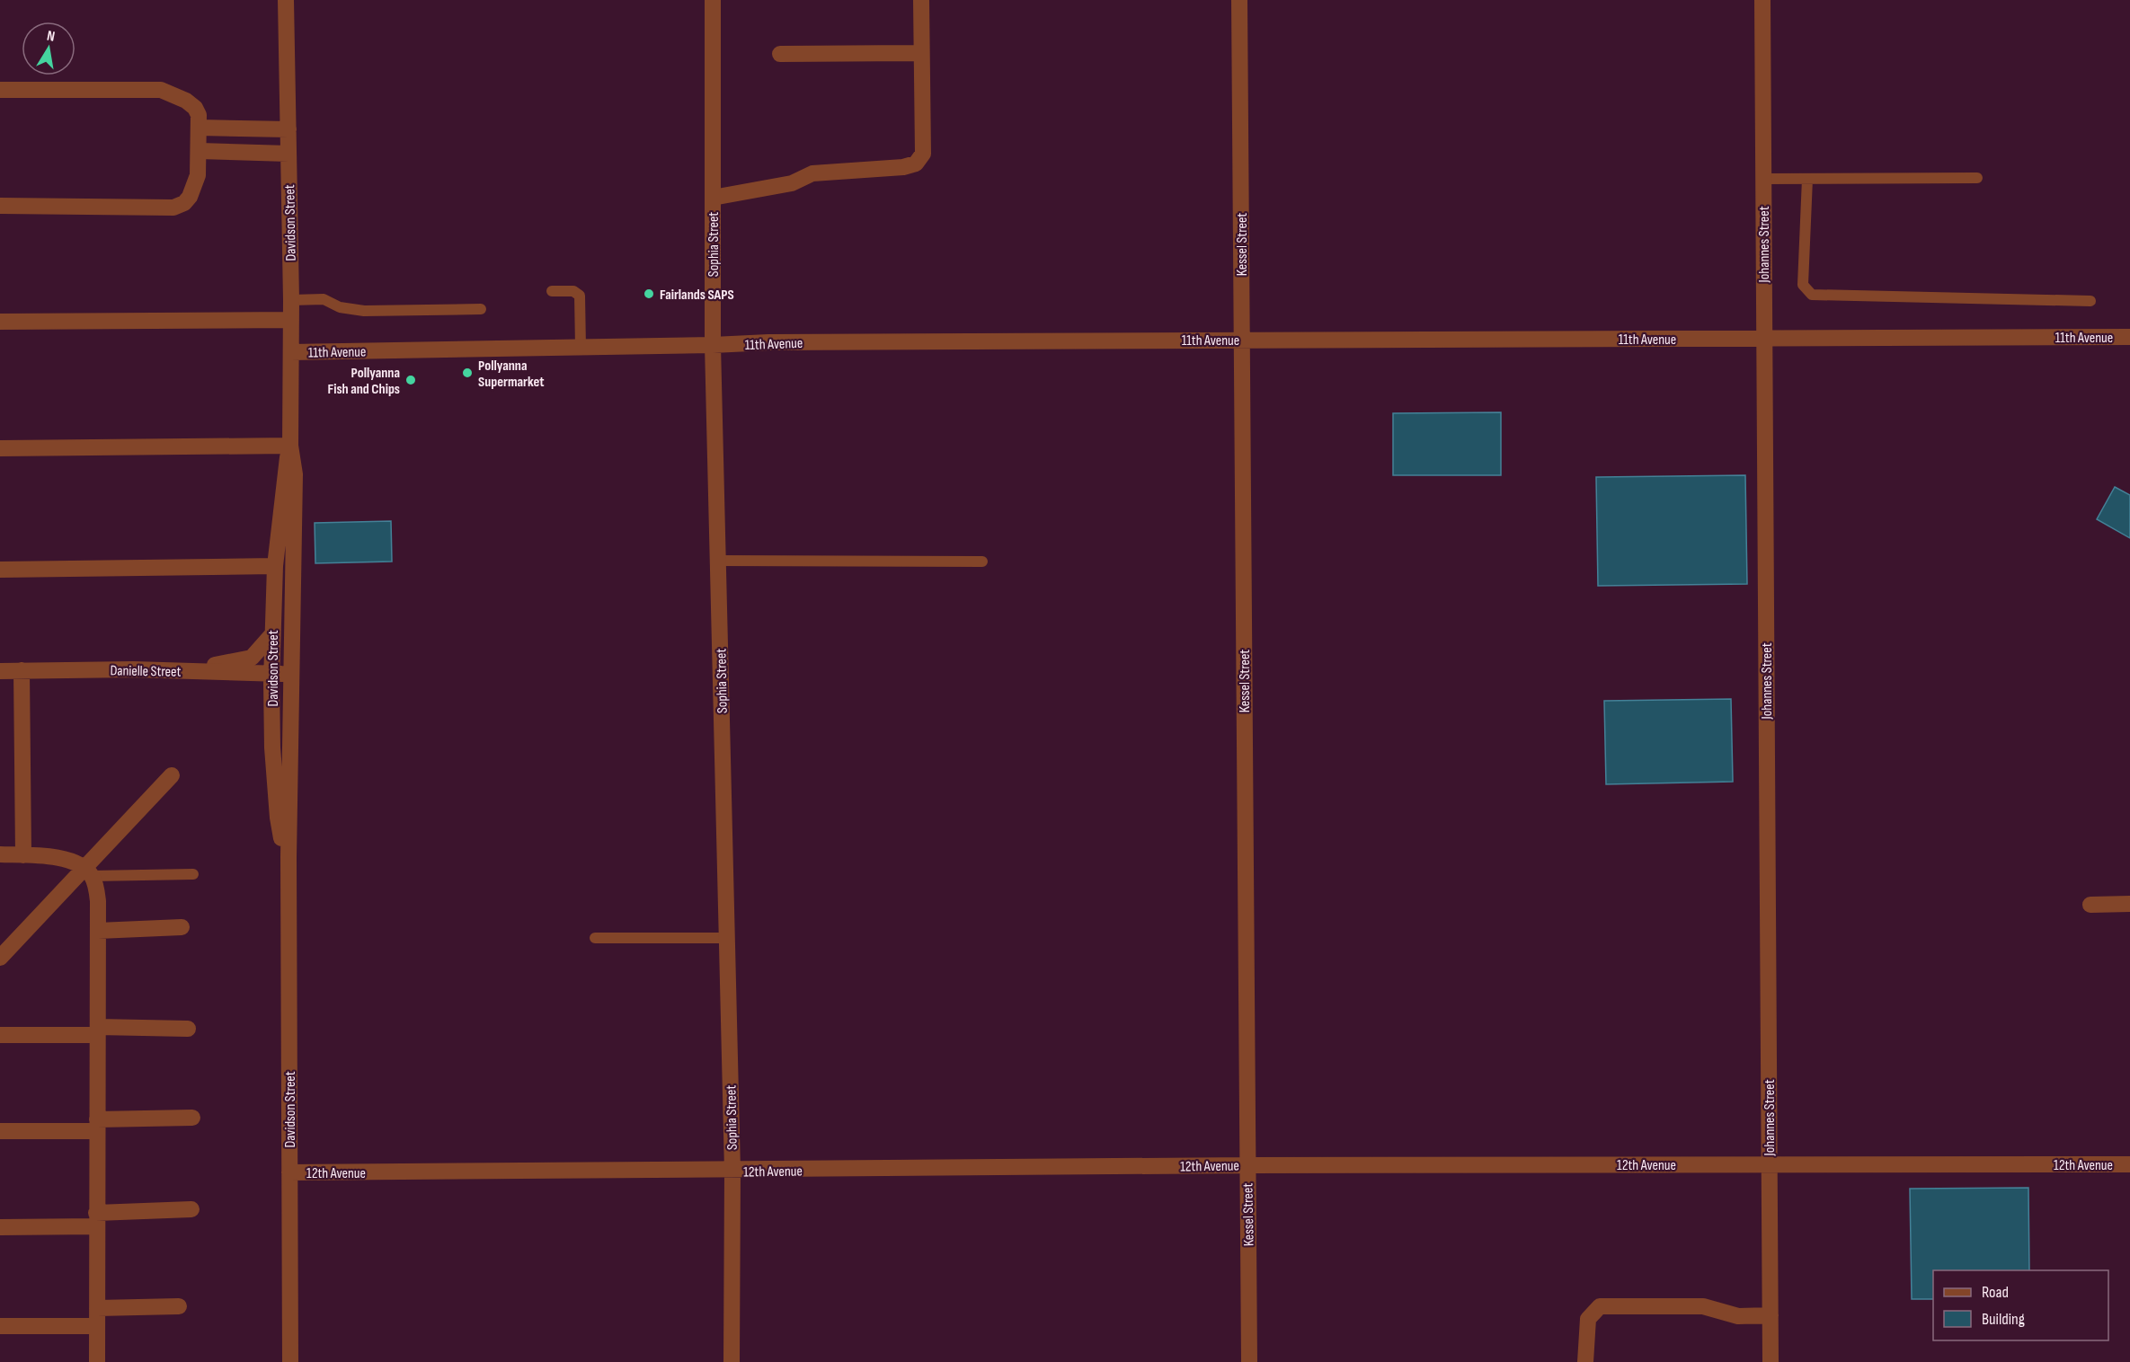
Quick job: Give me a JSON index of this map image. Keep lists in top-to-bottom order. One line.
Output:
{"streets":{"street":["Davidson Street","Sophia Street","Kessel Street","Johannes Street","11th Avenue","Danielle Street","12th Avenue"]},"crossings":[["Davidson Street","11th Avenue"],["Davidson Street","Danielle Street"],["Davidson Street","12th Avenue"],["Sophia Street","11th Avenue"],["Sophia Street","12th Avenue"],["Kessel Street","11th Avenue"],["Kessel Street","12th Avenue"],["Johannes Street","11th Avenue"],["Johannes Street","12th Avenue"]],"places":["Fairlands SAPS","Pollyanna Supermarket","Pollyanna Fish and Chips"],"legend":["Road","Building"],"north":"top"}
